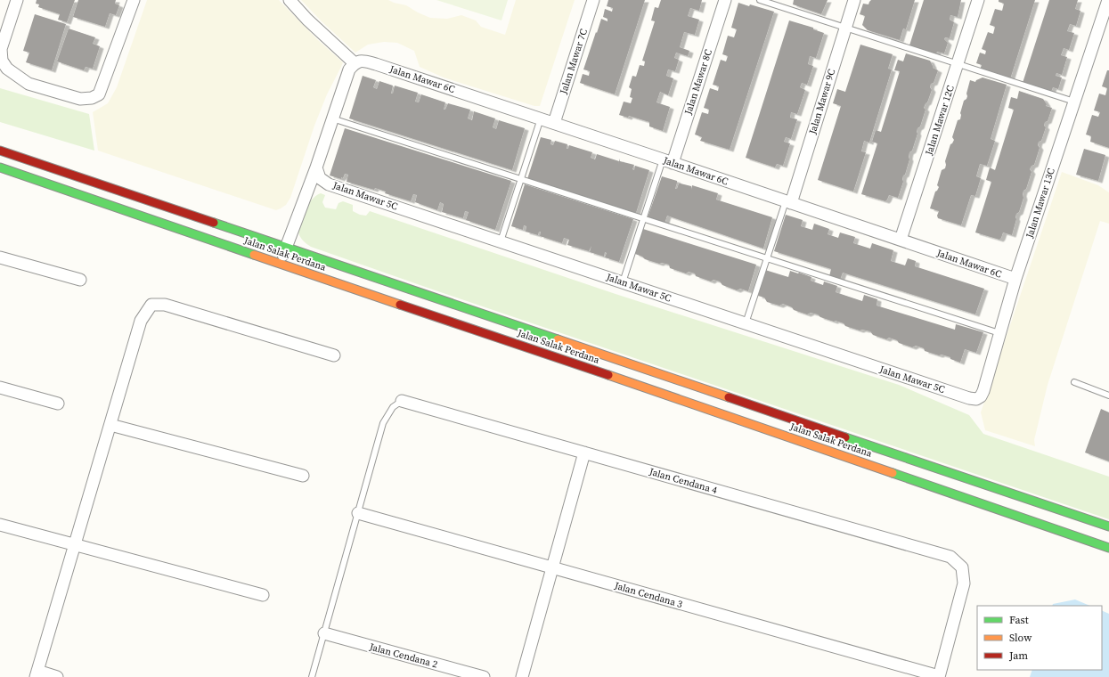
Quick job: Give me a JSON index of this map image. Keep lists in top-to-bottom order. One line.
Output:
{"streets":{"street":["Jalan Mawar 7C","Jalan Mawar 6C","Jalan Mawar 8C","Jalan Mawar 9C","Jalan Mawar 12C","Jalan Mawar 5C","Jalan Mawar 13C","Jalan Salak Perdana","Jalan Cendana 4","Jalan Cendana 3","Jalan Cendana 2"]},"crossings":[["Jalan Mawar 7C","Jalan Mawar 6C"],["Jalan Mawar 6C","Jalan Mawar 8C"],["Jalan Mawar 6C","Jalan Mawar 9C"],["Jalan Mawar 6C","Jalan Mawar 12C"],["Jalan Mawar 6C","Jalan Mawar 13C"],["Jalan Mawar 5C","Jalan Mawar 13C"],["Jalan Cendana 4","Jalan Cendana 3"]],"legend":["Fast","Slow","Jam"]}
